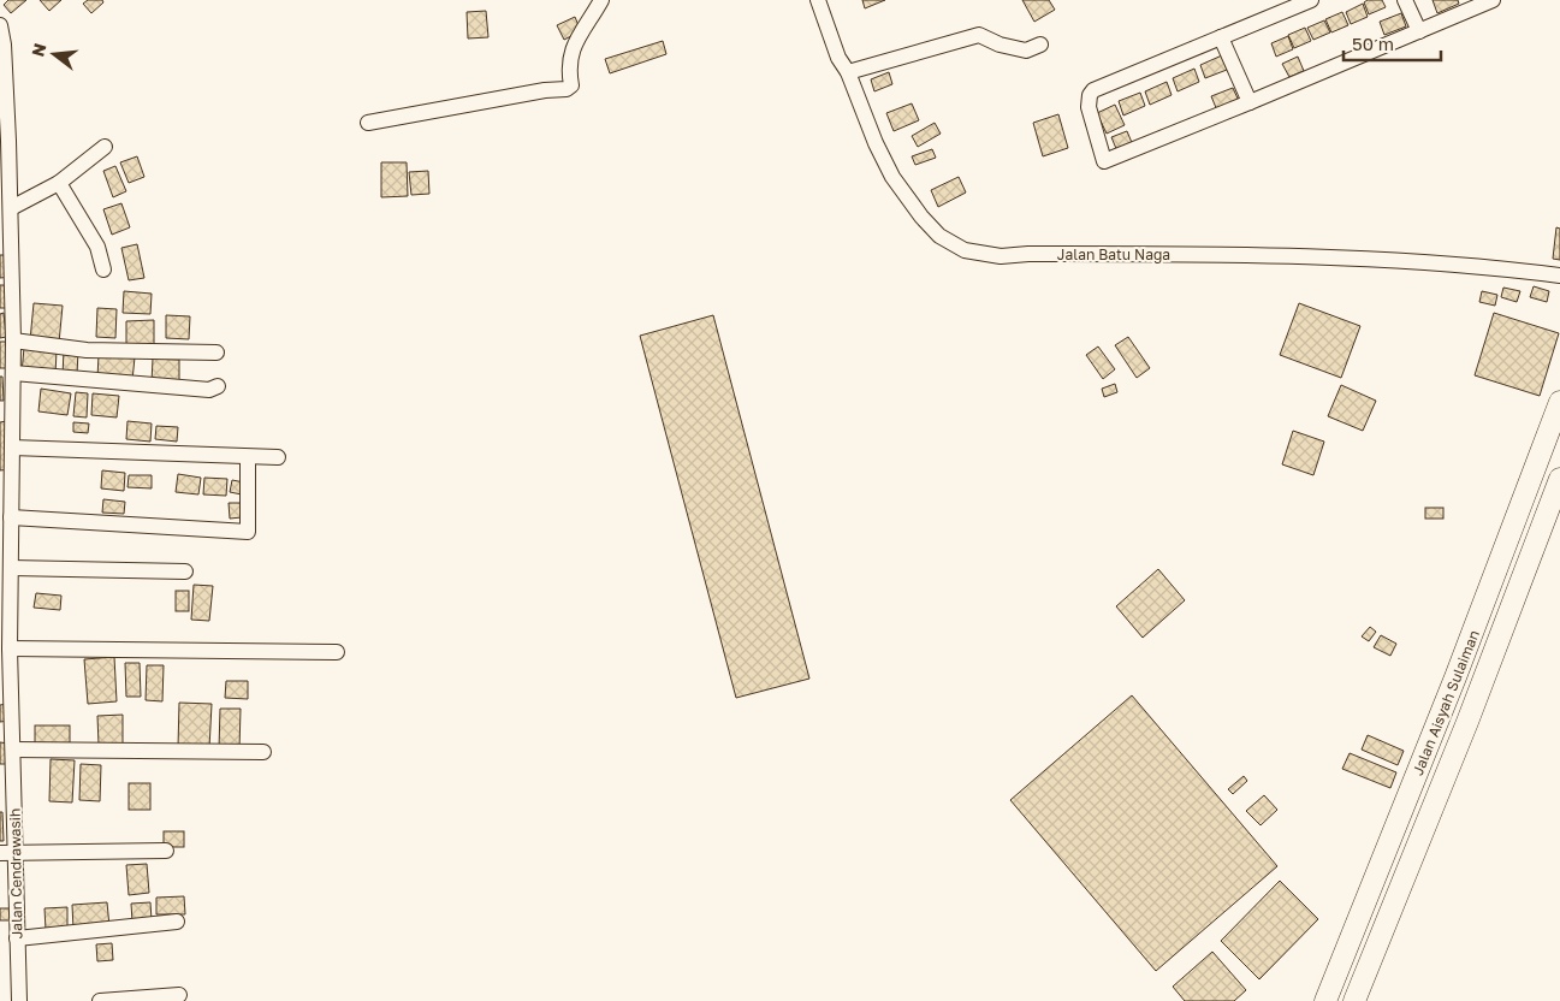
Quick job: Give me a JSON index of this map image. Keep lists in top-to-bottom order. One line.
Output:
{"streets":{"highway":["Jalan Aisyah Sulaiman"],"street":["Jalan Batu Naga","Jalan Cendrawasih"]},"scale_bar":"50 m","north":"left"}
